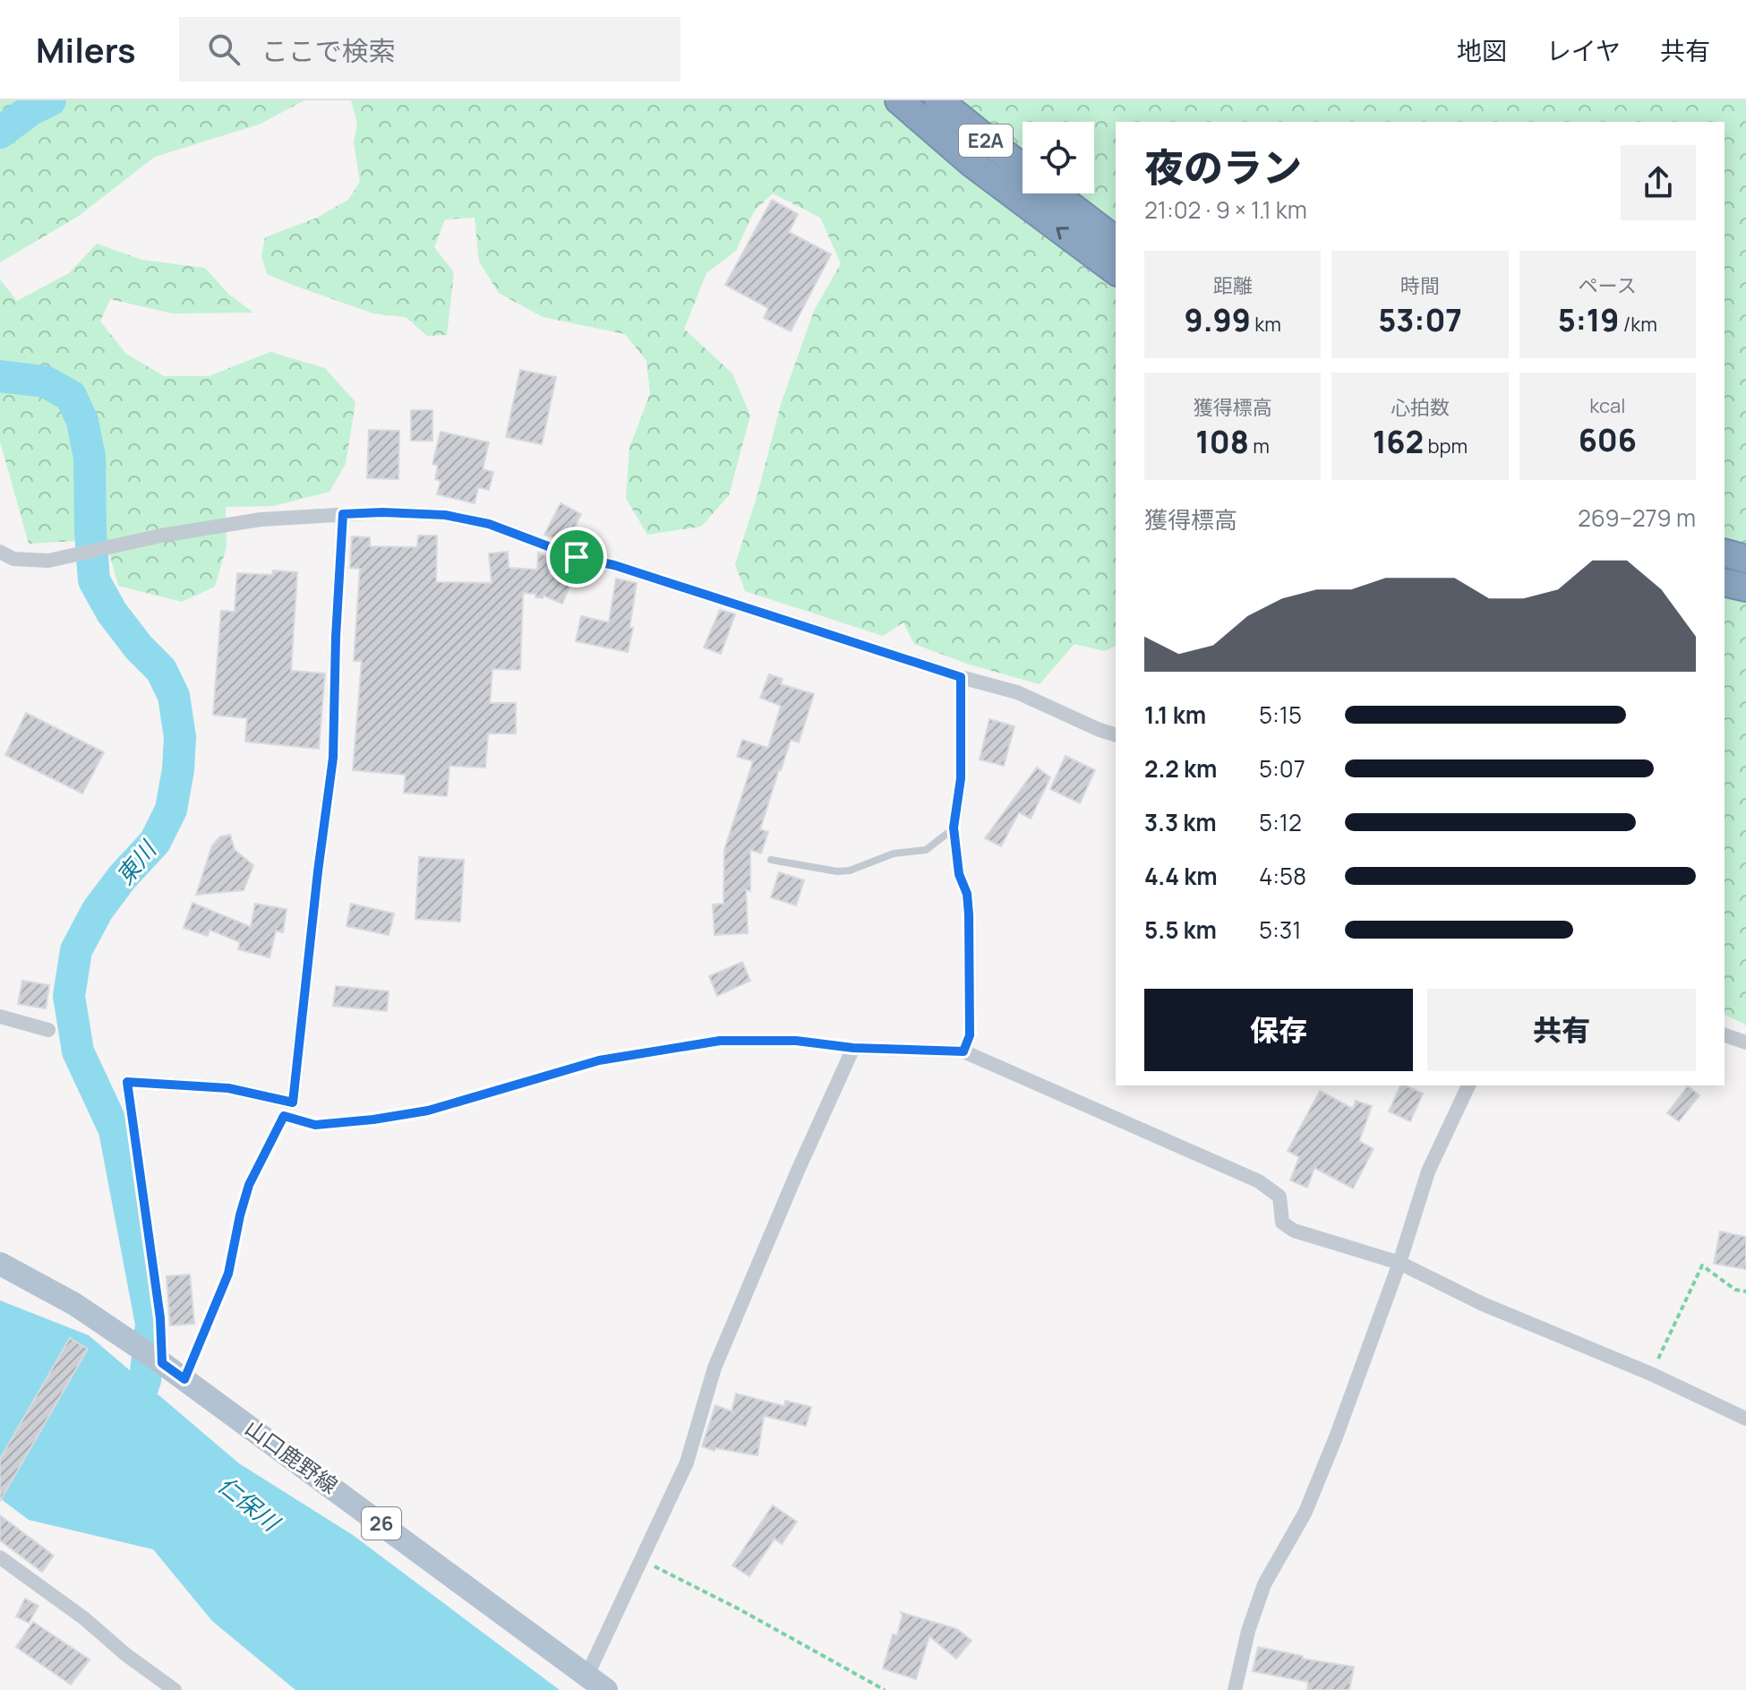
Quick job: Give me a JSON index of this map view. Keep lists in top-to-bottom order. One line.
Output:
{"streets":{"highway":["E2A"],"main road":["山口鹿野線","26"]},"water":["東川","仁保川"],"page":{"header":"Milers","search":"ここで検索","nav":["地図","レイヤ","共有"],"heading":["夜のラン","21:02 · 9 × 1.1 km"],"stats":[["距離","9.99 km"],["時間","53:07"],["ペース","5:19 /km"],["獲得標高","108 m"],["心拍数","162 bpm"],["kcal","606"]],"chart":["獲得標高","269–279 m"],"list":[{"name":"1.1 km","note":"5:15"},{"name":"2.2 km","note":"5:07"},{"name":"3.3 km","note":"5:12"},{"name":"4.4 km","note":"4:58"},{"name":"5.5 km","note":"5:31"}],"buttons":["保存","共有"]}}
